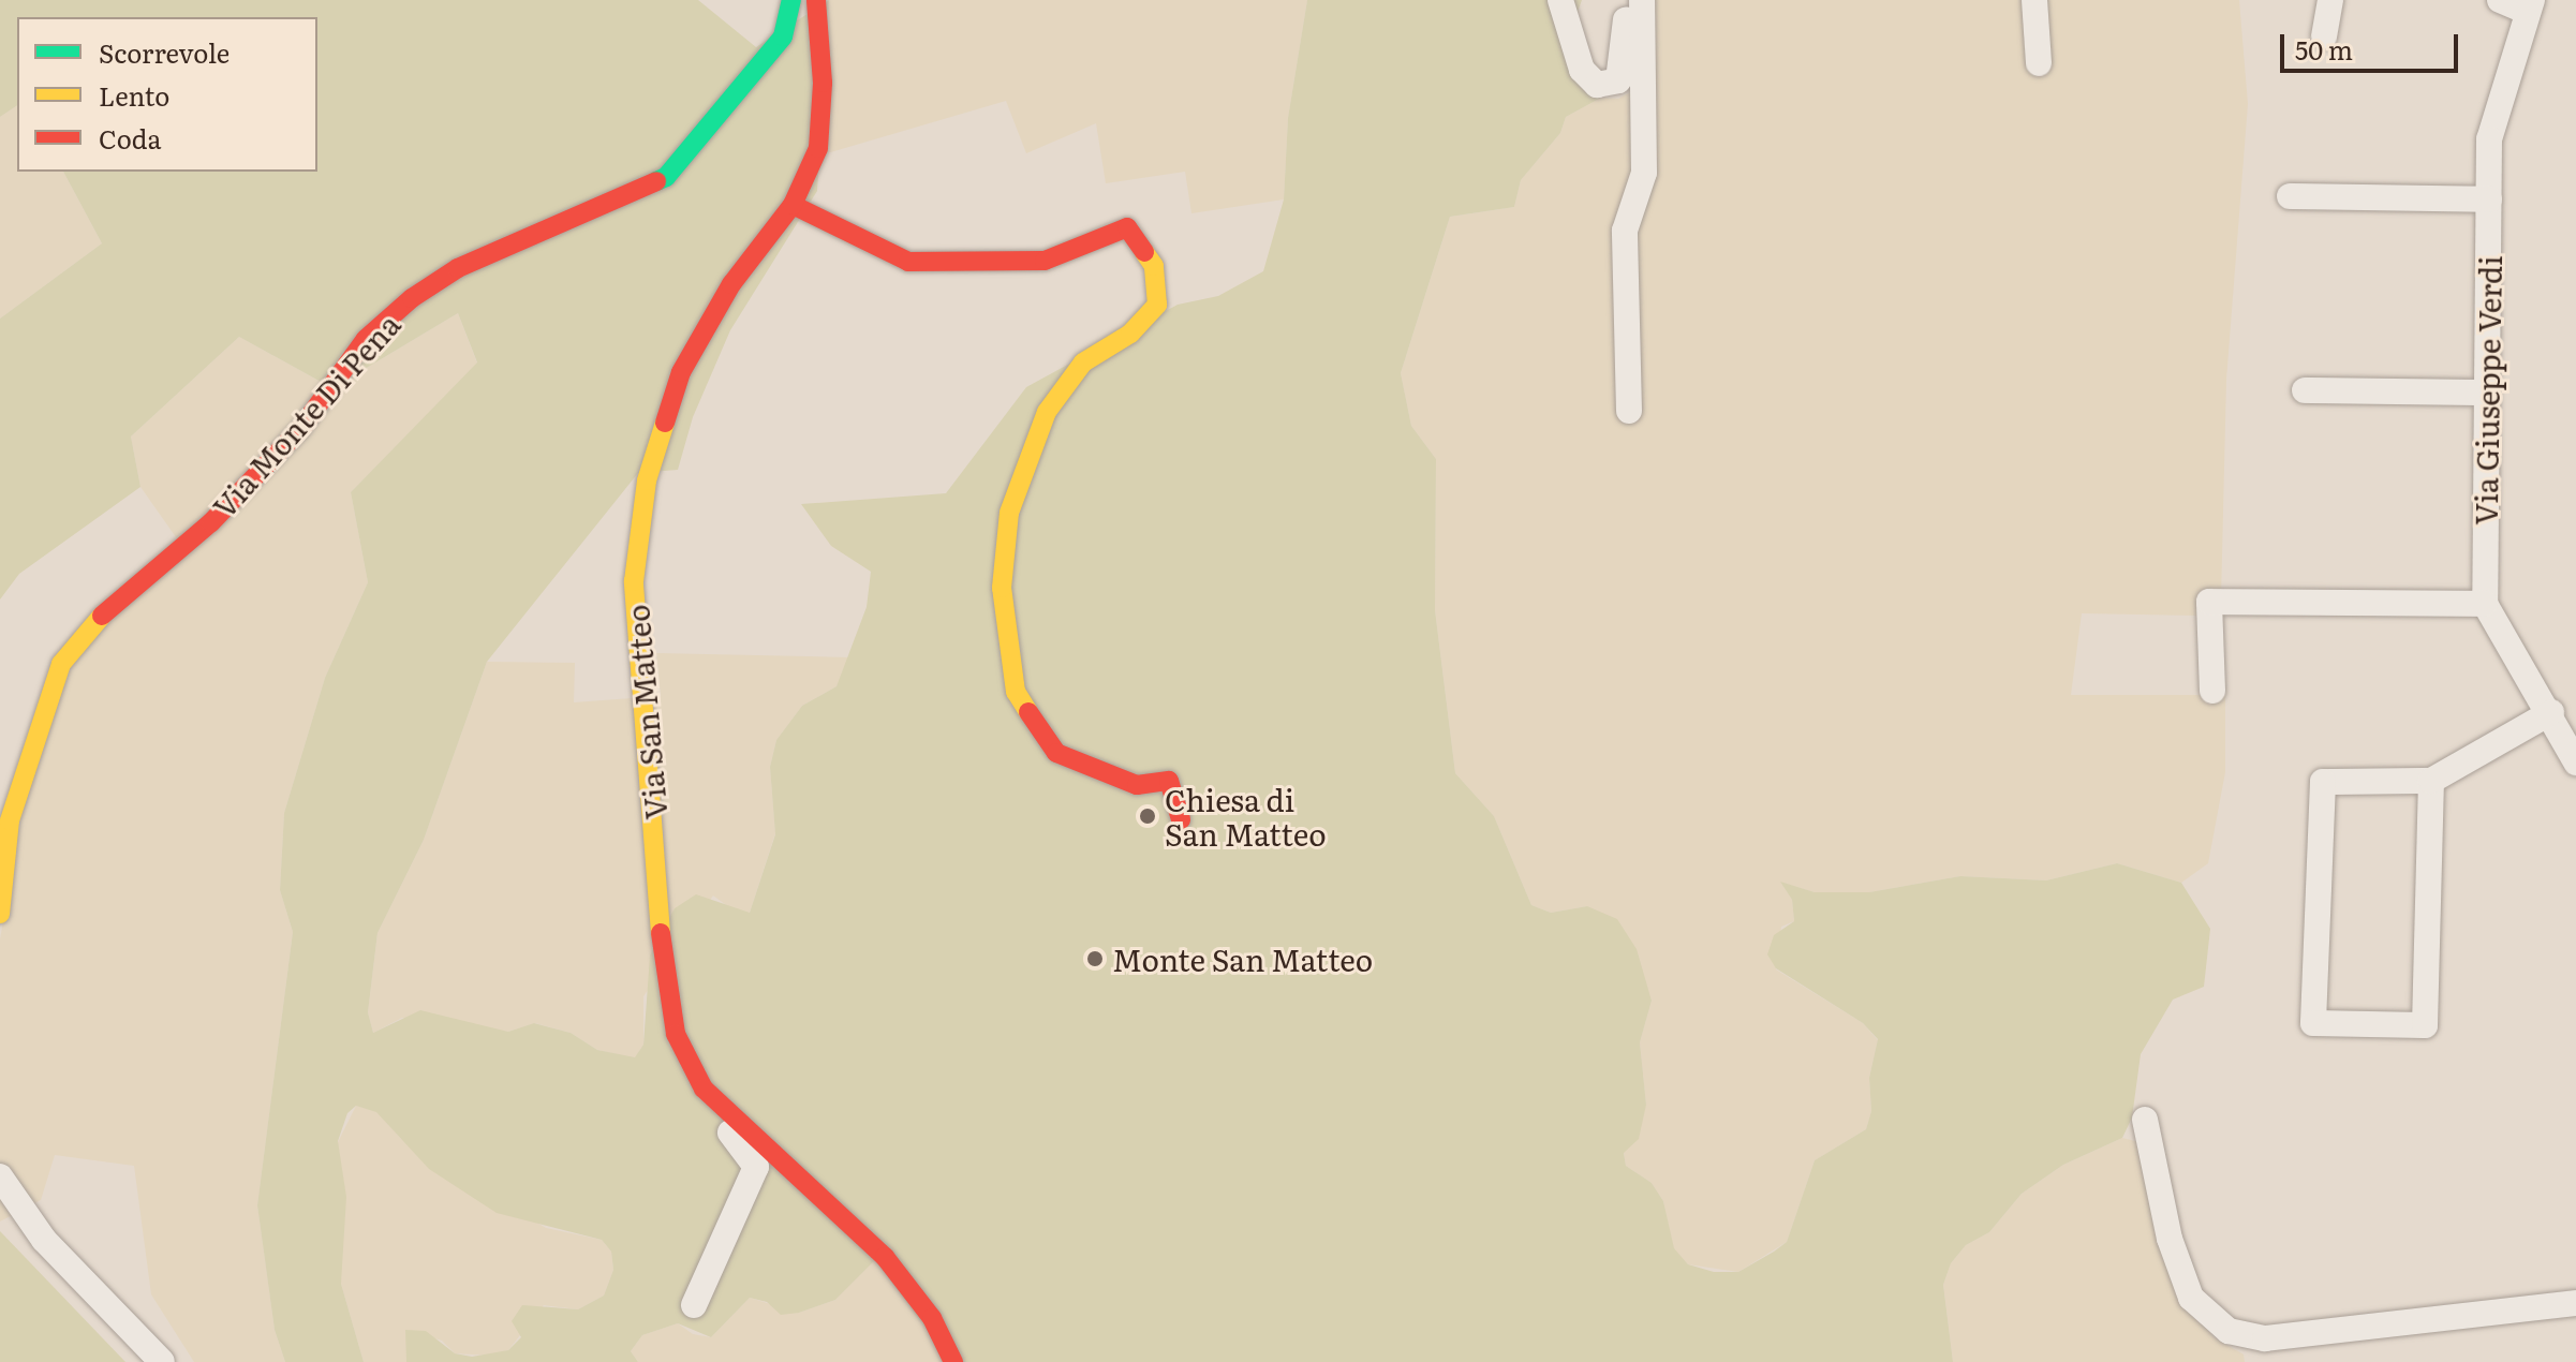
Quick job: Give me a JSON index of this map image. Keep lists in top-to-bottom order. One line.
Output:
{"streets":{"street":["Via Giuseppe Verdi","Via Monte Di Pena","Via San Matteo"]},"places":["Chiesa di San Matteo","Monte San Matteo"],"legend":["Scorrevole","Lento","Coda"],"scale_bar":"50 m"}
